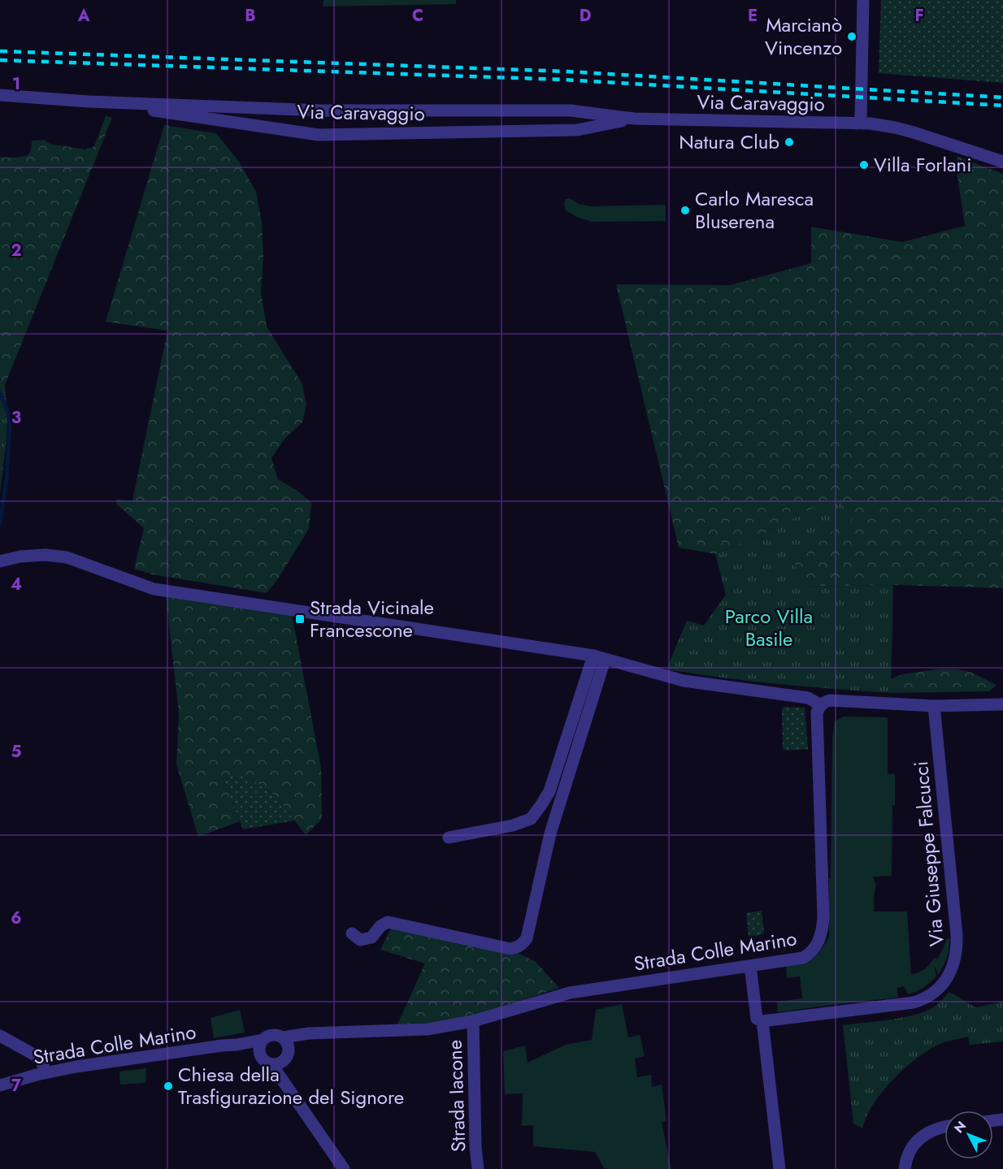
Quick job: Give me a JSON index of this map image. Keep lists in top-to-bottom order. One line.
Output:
{"streets":{"street":["Via Caravaggio","Via Giuseppe Falcucci","Strada Colle Marino","Strada Iacone"]},"crossings":[["Strada Colle Marino","Strada Iacone"]],"parks":["Parco Villa Basile"],"places":{"other":["Marcianò Vincenzo","Natura Club","Villa Forlani","Carlo Maresca Bluserena","Chiesa della Trasfigurazione del Signore"],"transit":["Strada Vicinale Francescone"]},"north":"top left","grid":{"columns":["A","B","C","D","E","F"],"rows":["1","2","3","4","5","6","7"]}}
